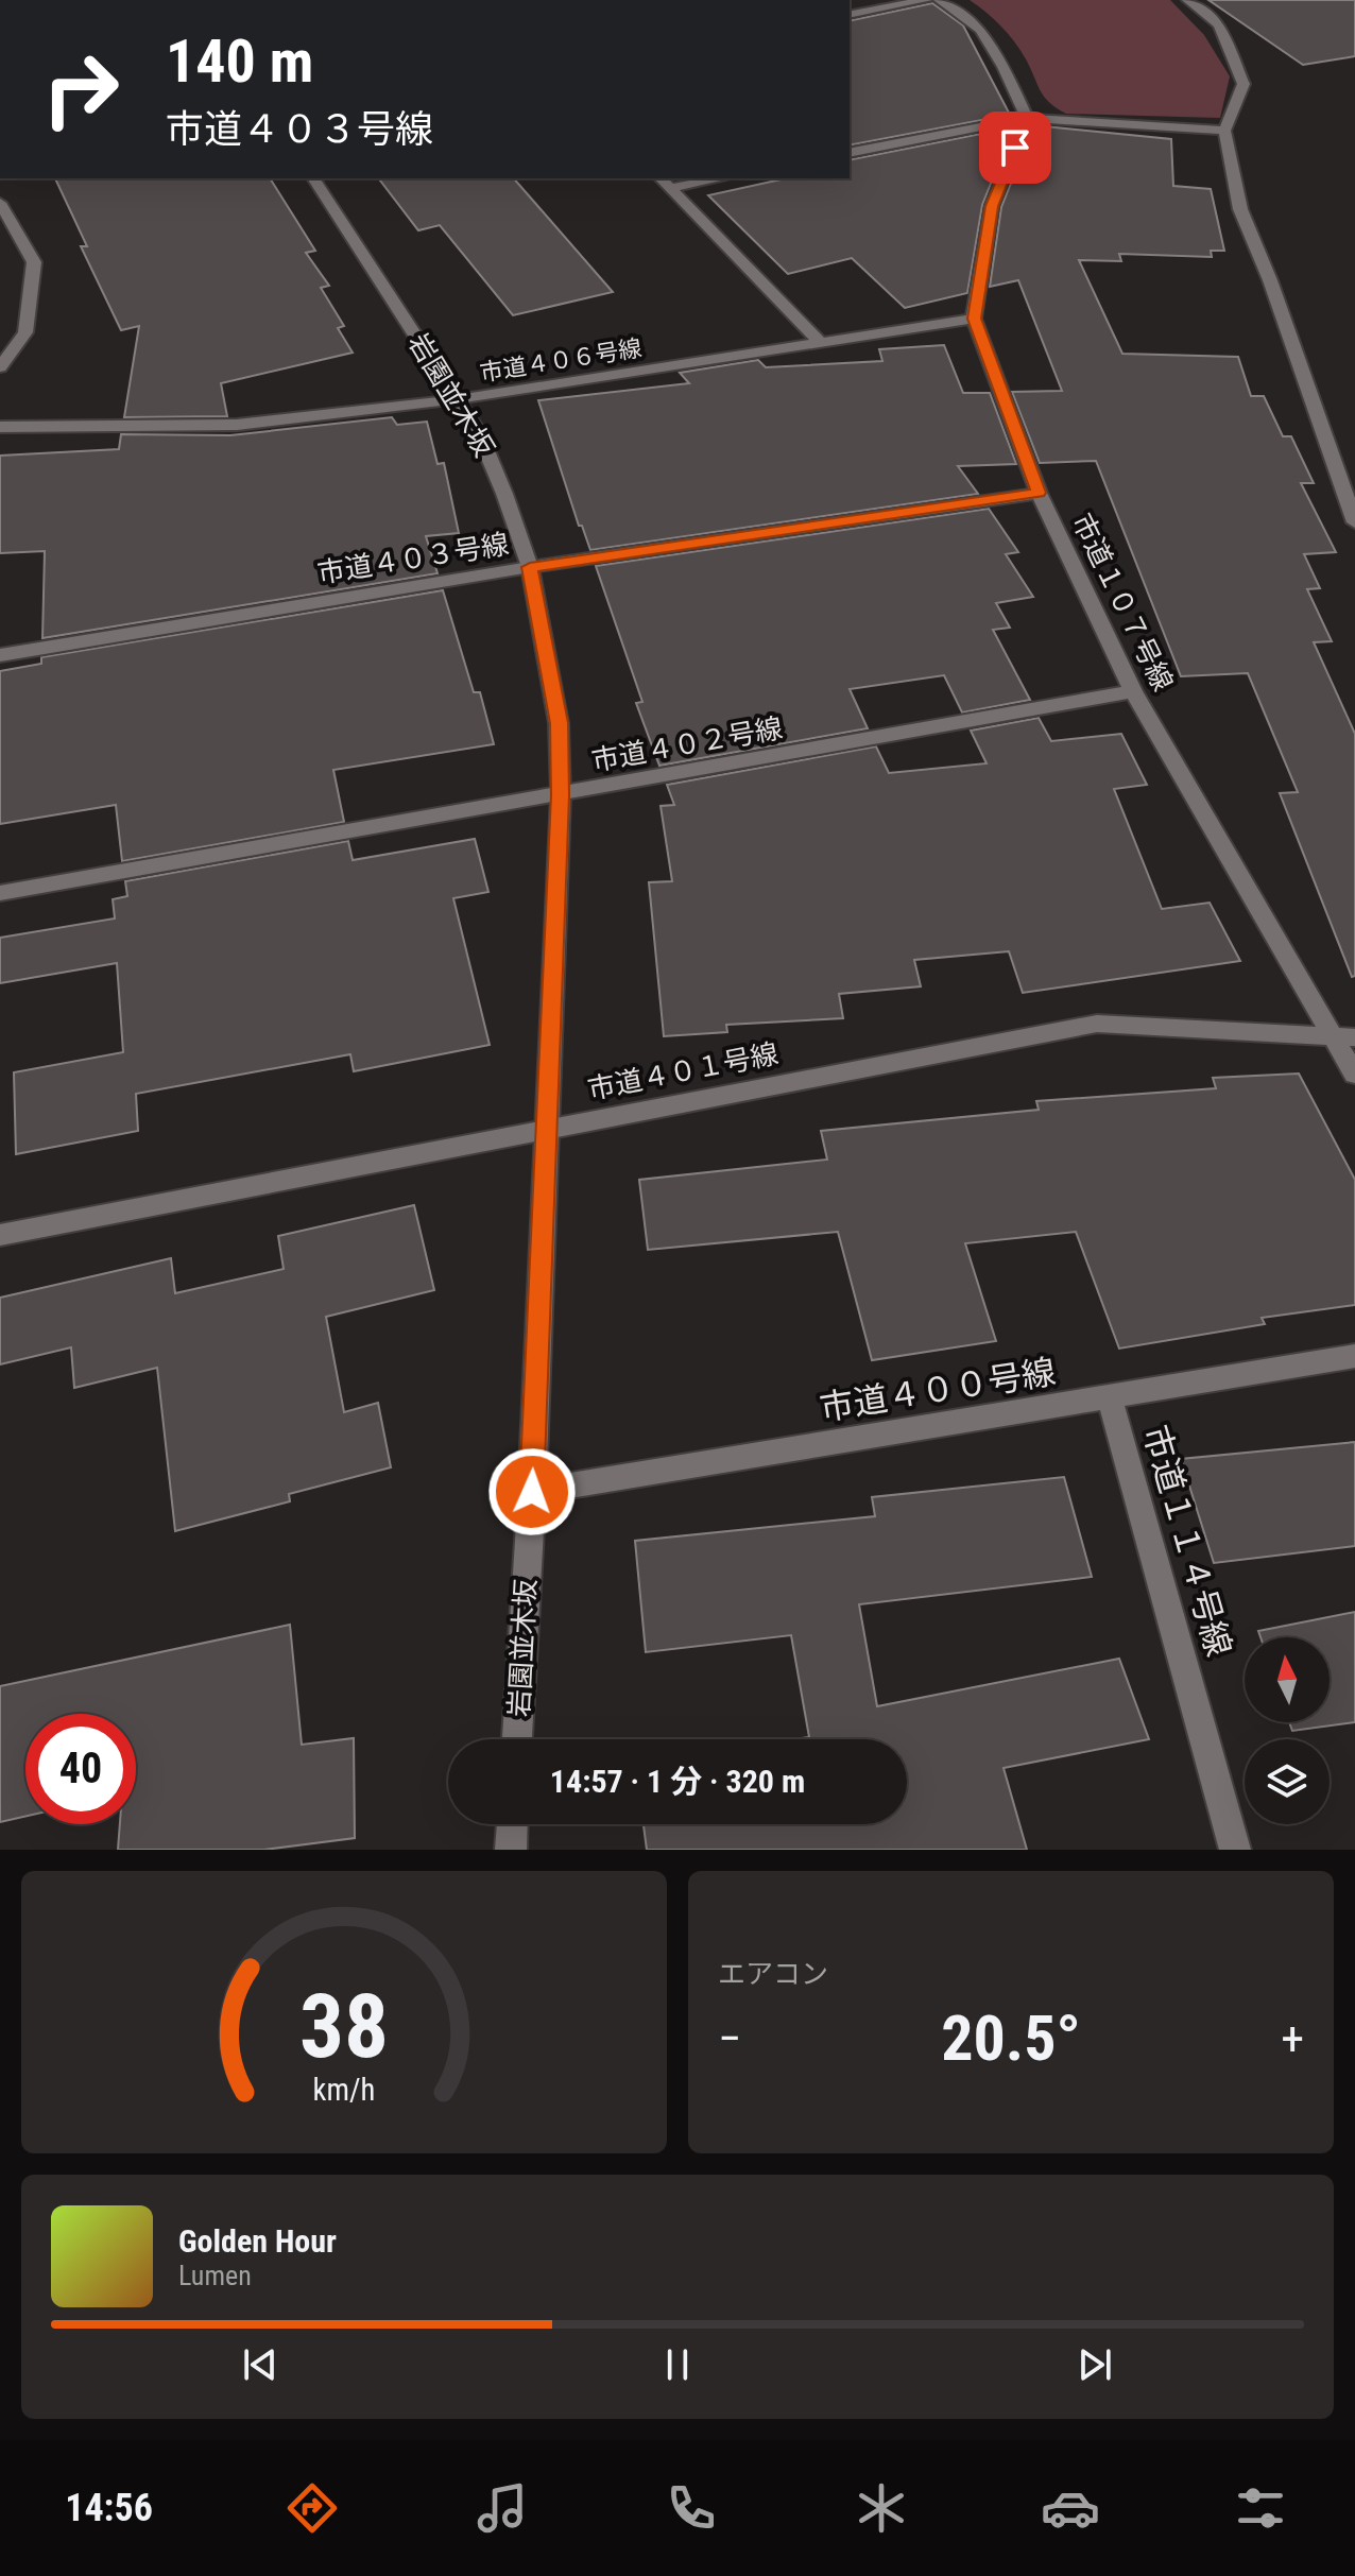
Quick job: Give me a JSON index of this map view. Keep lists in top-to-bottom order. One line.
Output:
{"streets":{"street":["市道４０６号線","岩園並木坂","市道４０３号線","市道１０７号線","市道４０２号線","市道４０１号線","市道４００号線","市道１１４号線"]},"crossings":[["市道４０６号線","岩園並木坂"],["市道４０６号線","市道１０７号線"],["岩園並木坂","市道４０３号線"],["岩園並木坂","市道４０２号線"],["岩園並木坂","市道４０１号線"],["岩園並木坂","市道４００号線"],["市道４０３号線","市道１０７号線"],["市道１０７号線","市道４０２号線"],["市道１０７号線","市道４０１号線"],["市道４００号線","市道１１４号線"]],"north":"top","page":{"turn":["140 m","市道４０３号線"],"limit":"40","trip":"14:57 · 1 分 · 320 m","tile":"エアコン","heat":["−","20.5°","+"],"song":["Golden Hour","Lumen"],"tabs":"14:56","gauge":["38","km/h"]}}
